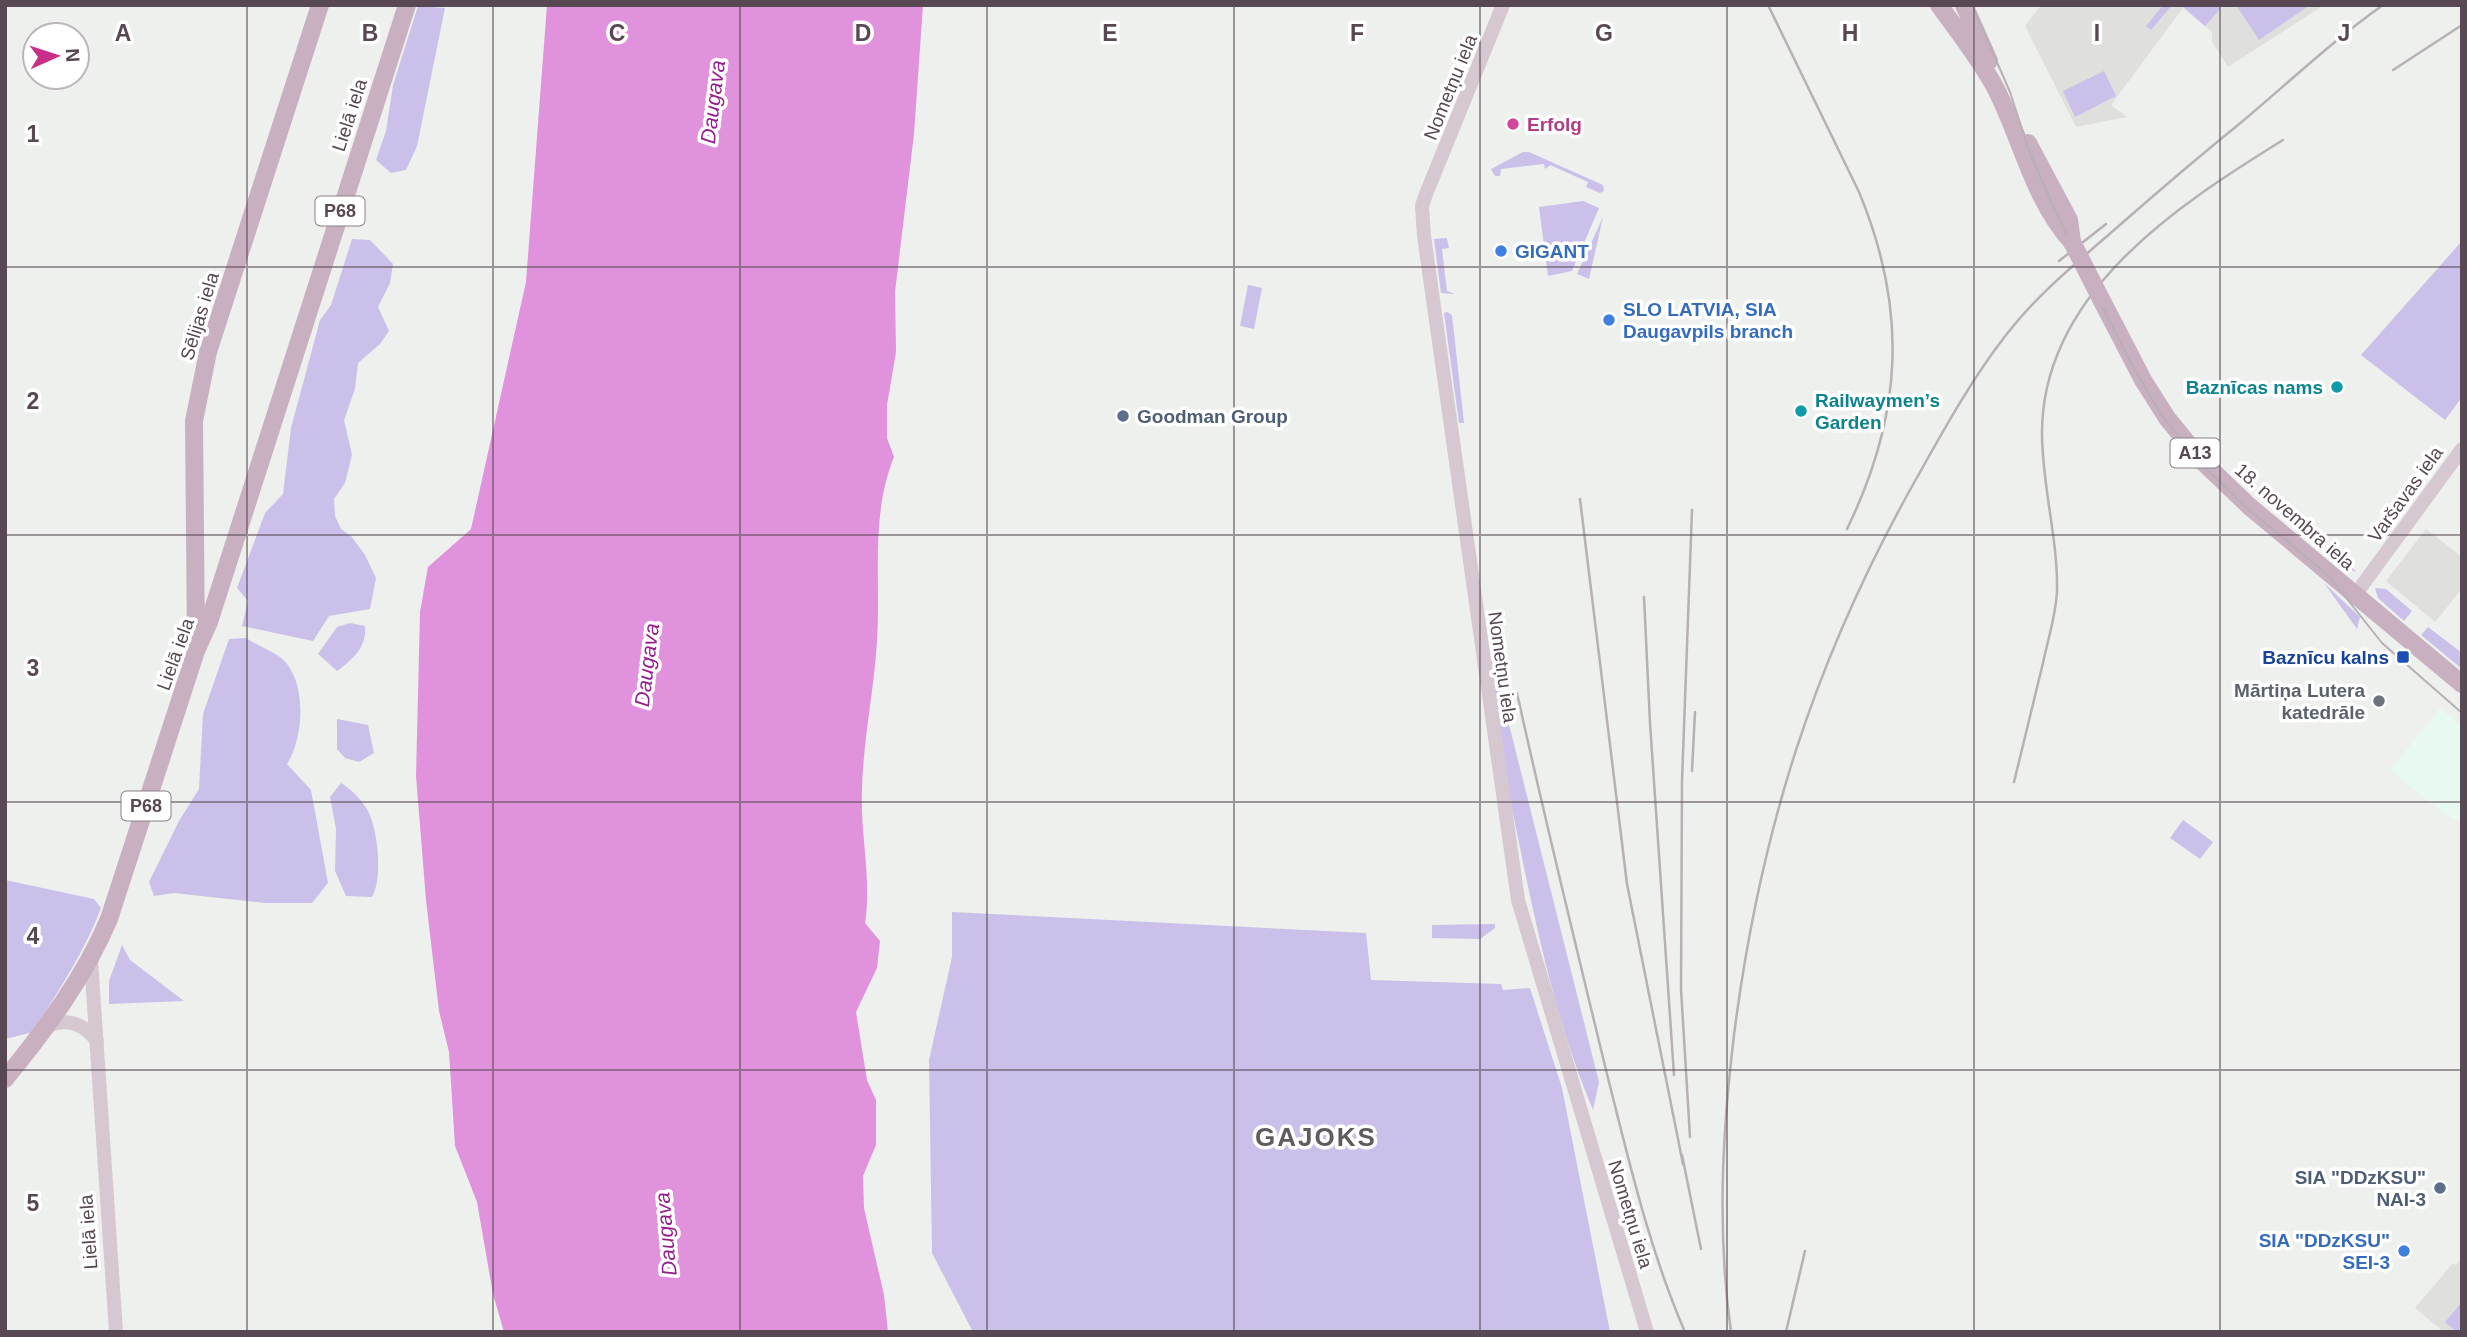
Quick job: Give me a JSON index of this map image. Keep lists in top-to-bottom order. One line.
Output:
{"streets":{"main road":["Lielā iela","P68","Sēlijas iela","A13","18. novembra iela"],"street":["Nometņu iela","Varšavas iela"]},"crossings":[["Lielā iela","P68"],["Lielā iela","Sēlijas iela"],["Varšavas iela","18. novembra iela"]],"districts":["GAJOKS"],"water":["Daugava"],"places":{"other":["Erfolg","GIGANT","SLO LATVIA, SIA Daugavpils branch","Baznīcas nams","Railwaymen’s Garden","Goodman Group","Mārtiņa Lutera katedrāle","SIA \"DDzKSU\" NAI-3","SIA \"DDzKSU\" SEI-3"],"transit":["Baznīcu kalns"]},"north":"right","grid":{"columns":["A","B","C","D","E","F","G","H","I","J"],"rows":["1","2","3","4","5"]}}
